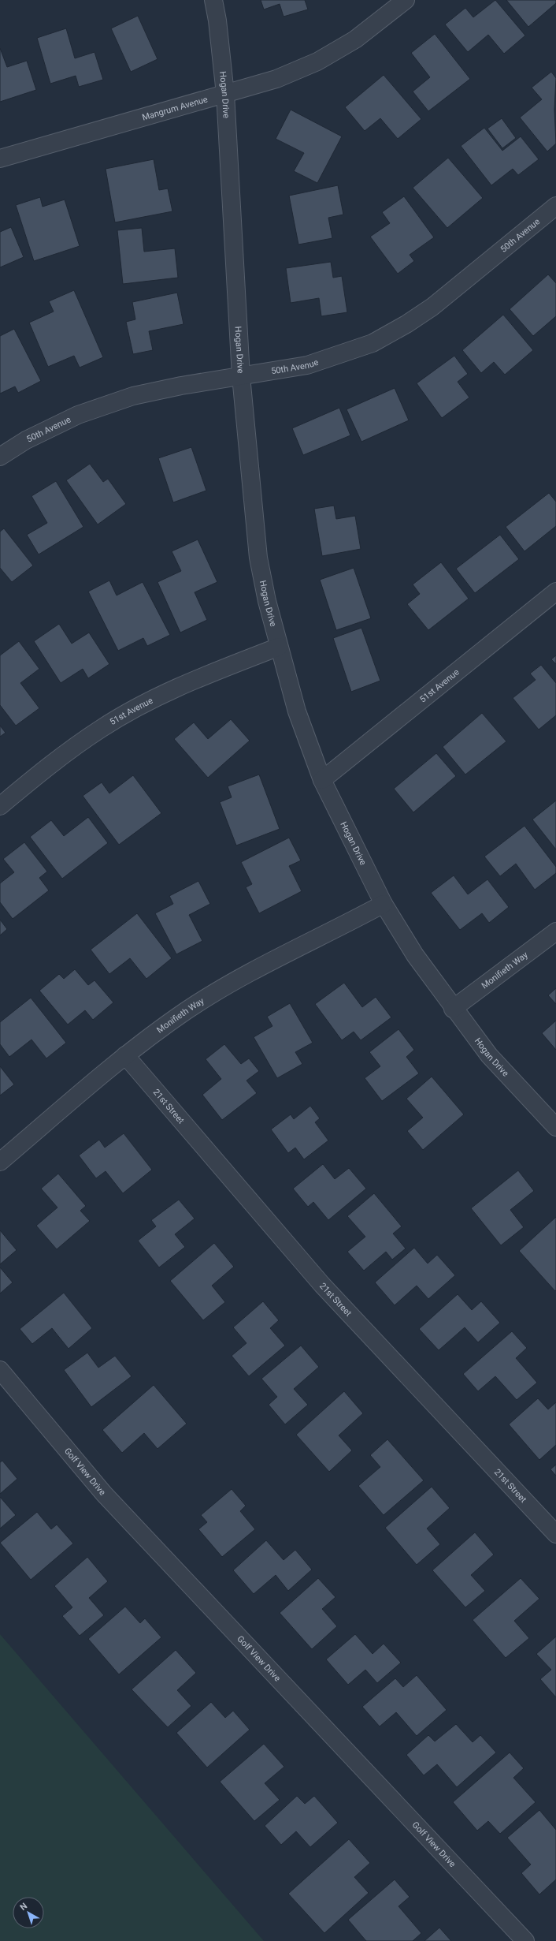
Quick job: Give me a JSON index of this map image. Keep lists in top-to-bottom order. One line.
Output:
{"streets":{"street":["Hogan Drive","Mangrum Avenue","50th Avenue","51st Avenue","Monifieth Way","21st Street","Golf View Drive"]},"crossings":[["Hogan Drive","Mangrum Avenue"],["Hogan Drive","50th Avenue"],["Hogan Drive","51st Avenue"],["Hogan Drive","Monifieth Way"],["Monifieth Way","21st Street"]],"north":"top left"}
